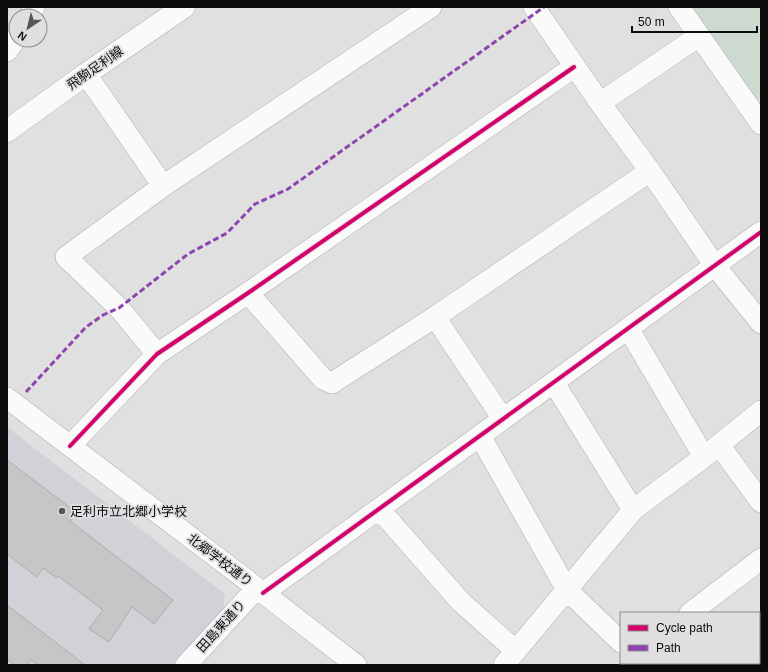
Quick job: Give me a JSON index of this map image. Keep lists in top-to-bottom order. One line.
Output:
{"streets":{"main road":["飛駒足利線"],"street":["北郷学校通り","田島東通り"]},"crossings":[["北郷学校通り","田島東通り"]],"places":["足利市立北郷小学校"],"legend":["Cycle path","Path"],"scale_bar":"50 m","north":"bottom left"}
